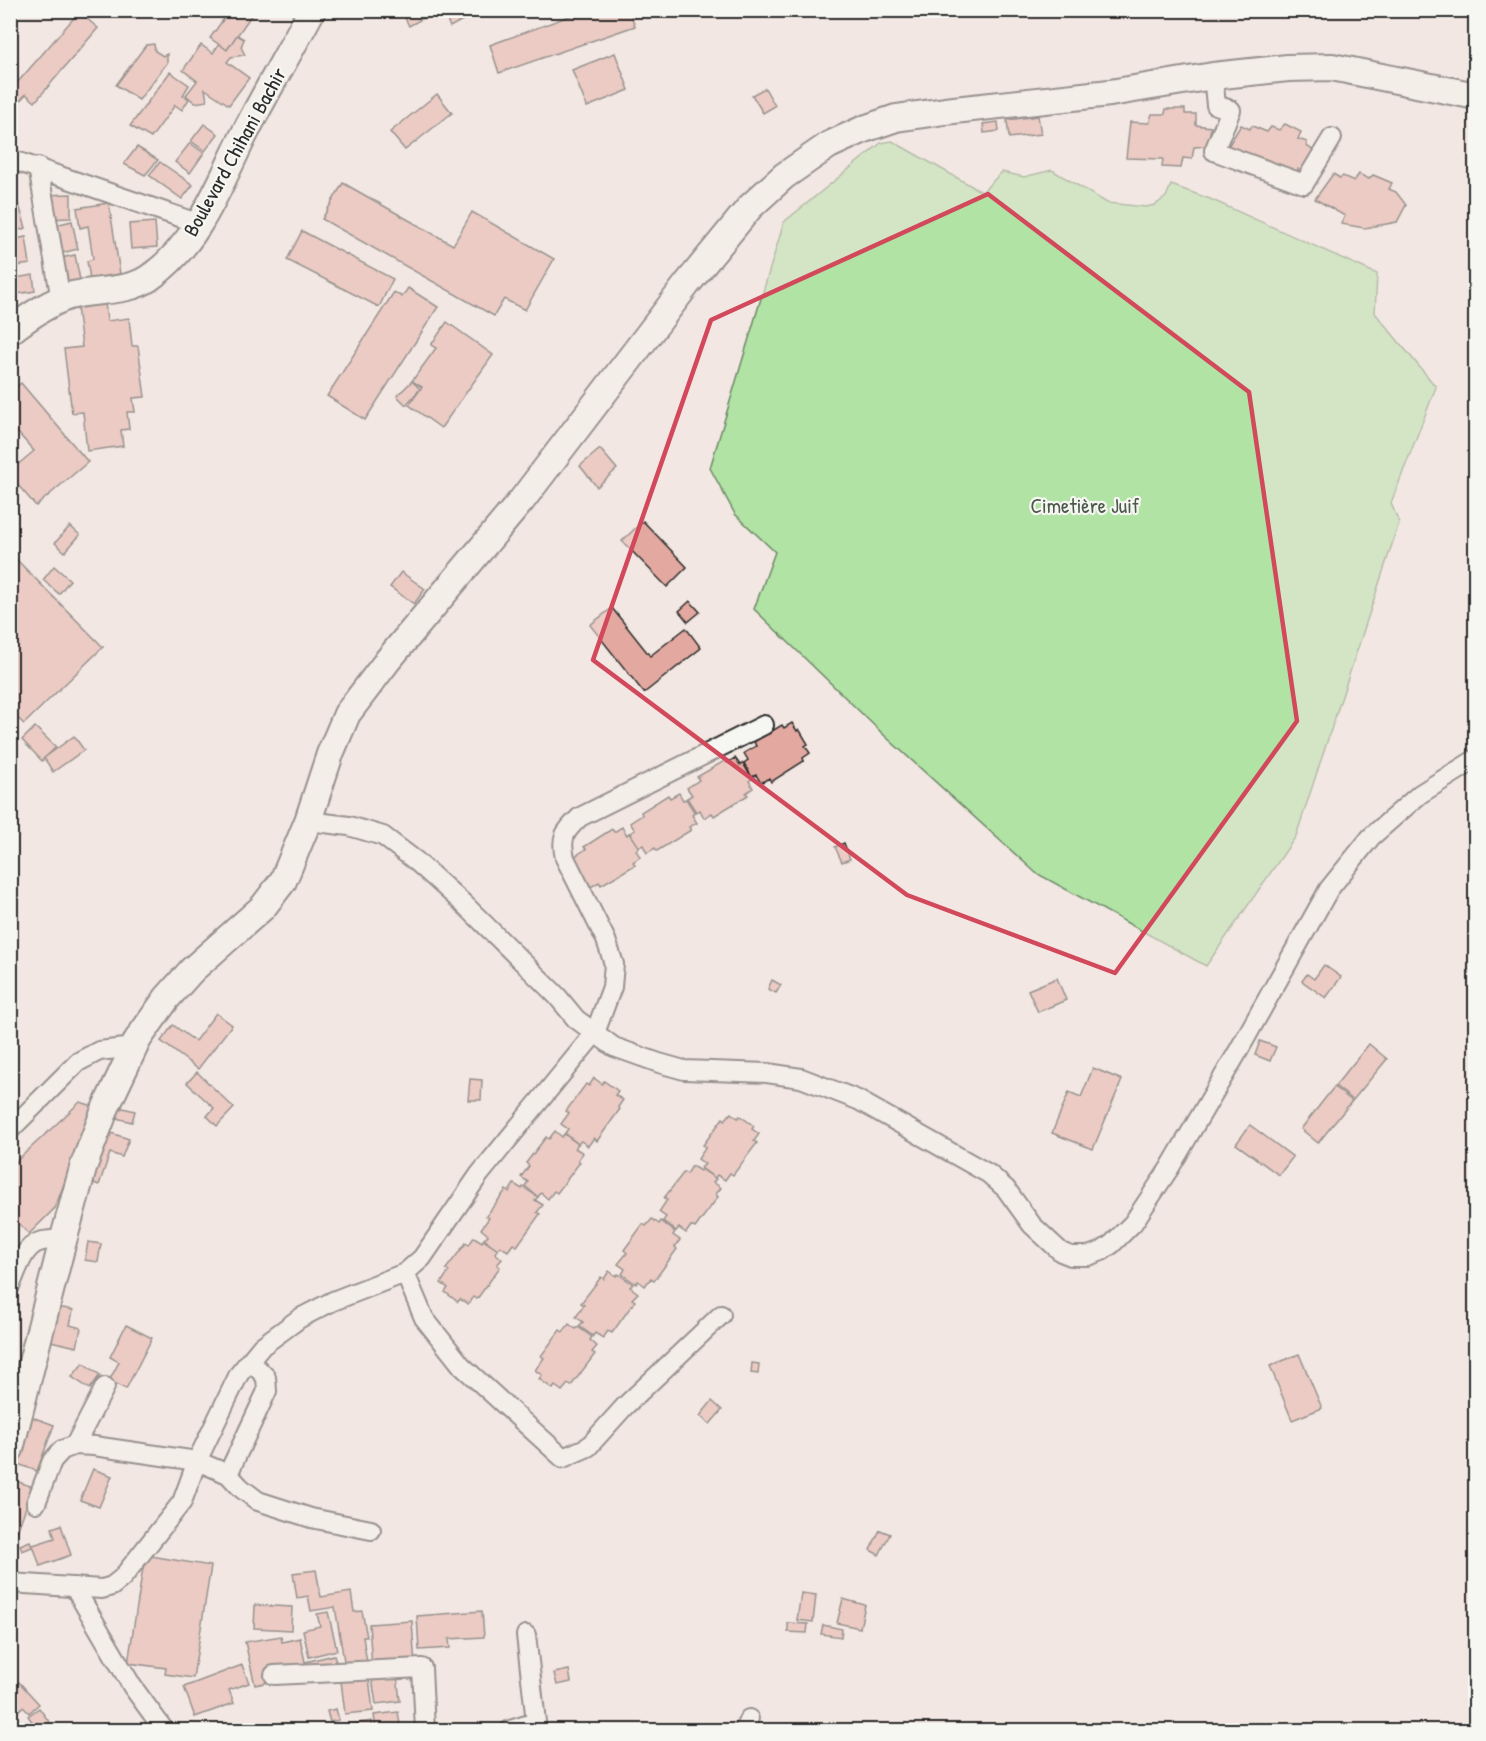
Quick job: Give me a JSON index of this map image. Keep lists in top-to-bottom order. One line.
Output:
{"streets":{"main road":["Boulevard Chihani Bachir"]},"parks":["Cimetière Juif"]}
